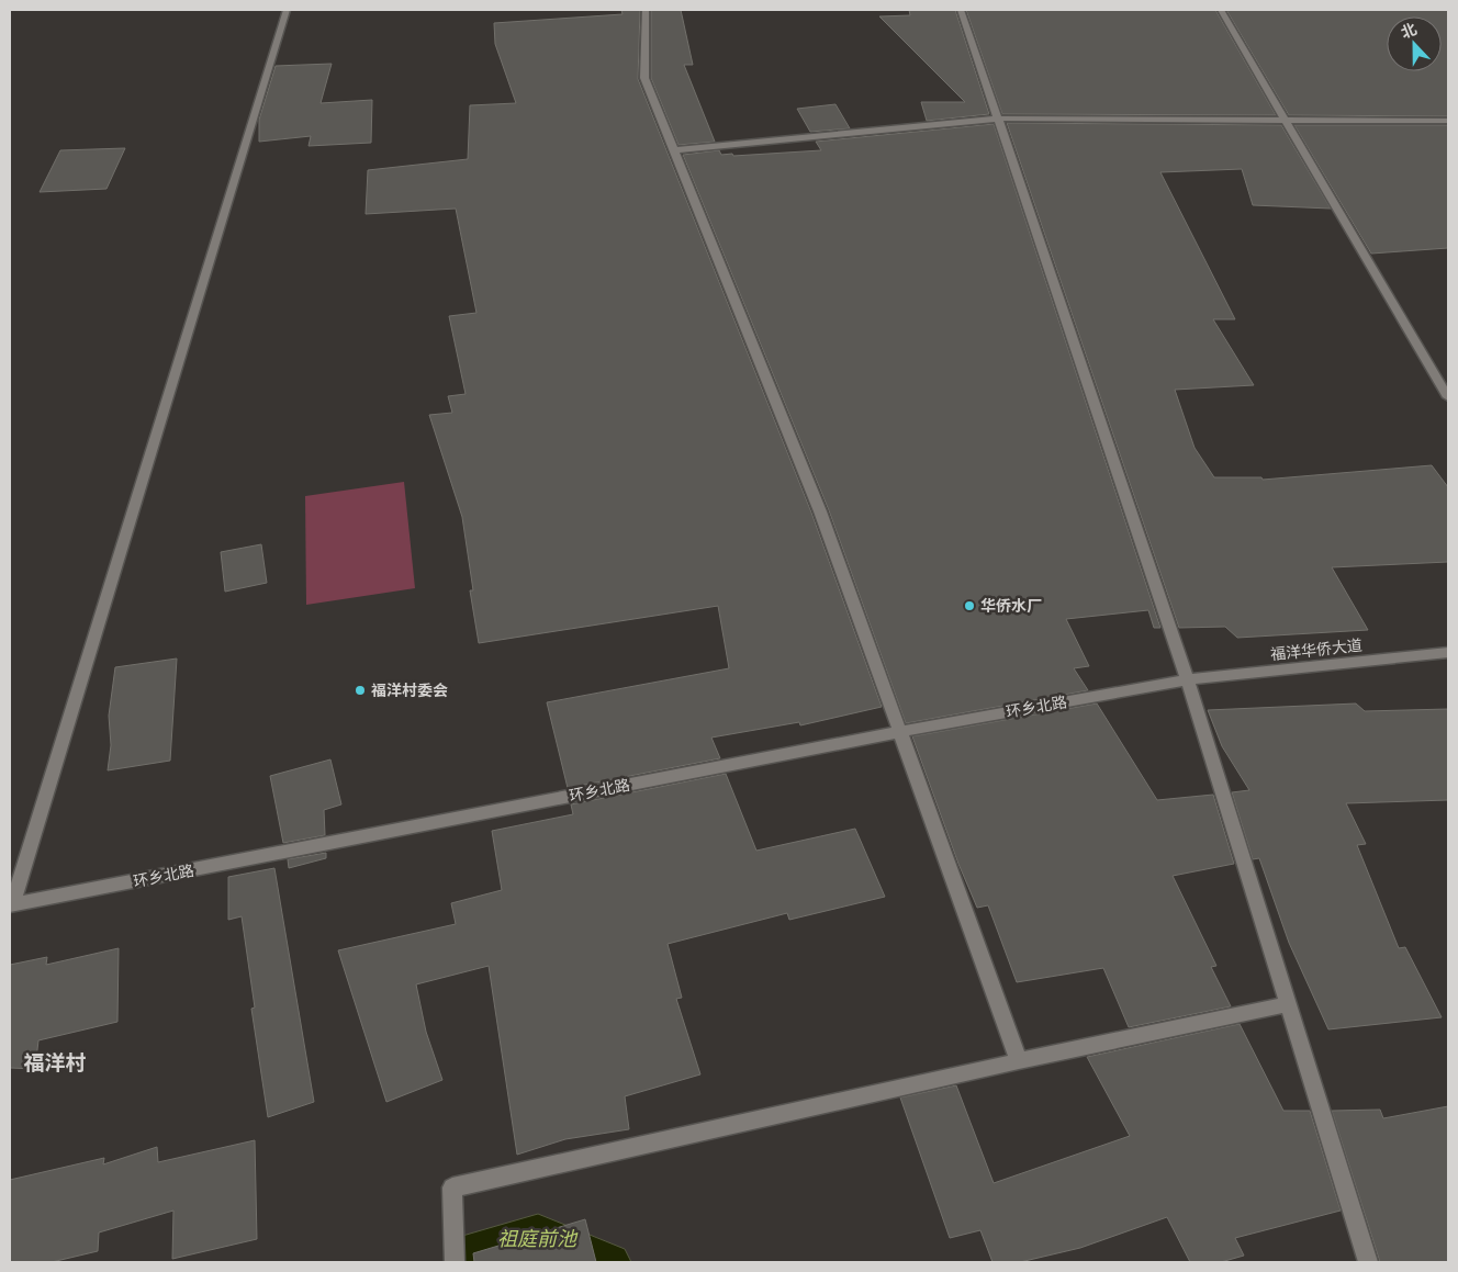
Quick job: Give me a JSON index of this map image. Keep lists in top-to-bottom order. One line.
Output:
{"streets":{"street":["福洋华侨大道","环乡北路"]},"crossings":[["福洋华侨大道","环乡北路"]],"districts":["福洋村"],"water":["祖庭前池"],"places":["华侨水厂","福洋村委会"],"north":"top"}
